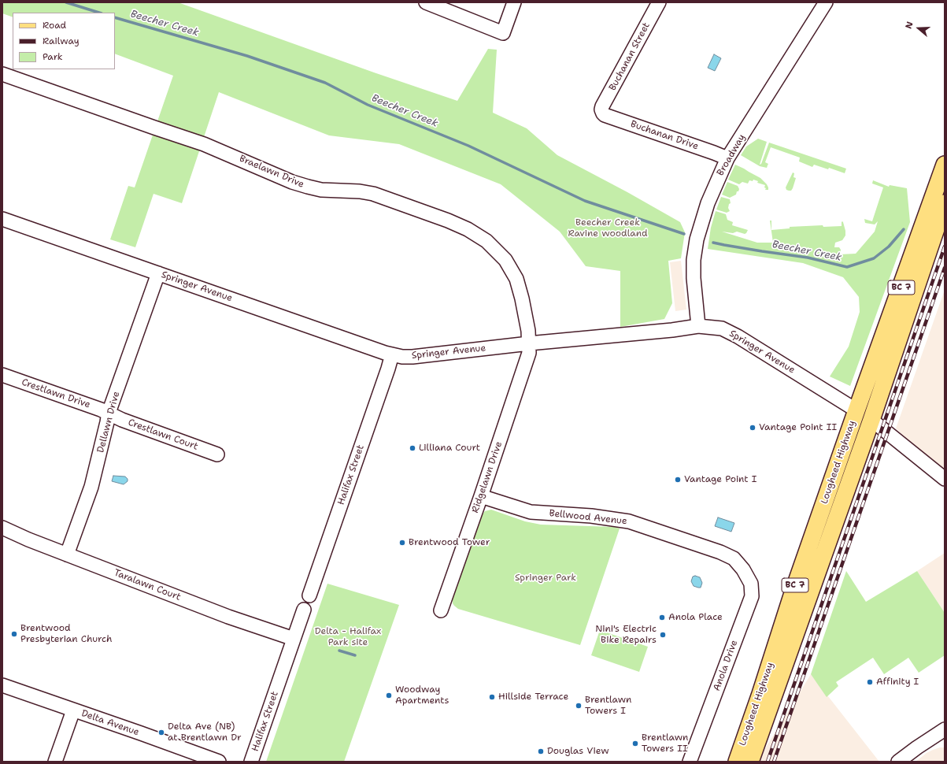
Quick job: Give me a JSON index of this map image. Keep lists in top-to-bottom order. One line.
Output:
{"streets":{"main road":["BC 7","Lougheed Highway"],"street":["Buchanan Street","Buchanan Drive","Broadway","Braelawn Drive","Springer Avenue","Crestlawn Drive","Dellawn Drive","Crestlawn Court","Halifax Street","Ridgelawn Drive","Bellwood Avenue","Taralawn Court","Anola Drive","Delta Avenue"]},"crossings":[["Buchanan Street","Buchanan Drive"],["Buchanan Drive","Broadway"],["Broadway","Springer Avenue"],["Braelawn Drive","Springer Avenue"],["Braelawn Drive","Ridgelawn Drive"],["Springer Avenue","Dellawn Drive"],["Springer Avenue","Lougheed Highway"],["Springer Avenue","Halifax Street"],["Springer Avenue","Ridgelawn Drive"],["Crestlawn Drive","Dellawn Drive"],["Crestlawn Drive","Crestlawn Court"],["Dellawn Drive","Crestlawn Court"],["Dellawn Drive","Taralawn Court"],["Halifax Street","Taralawn Court"],["Ridgelawn Drive","Bellwood Avenue"],["Bellwood Avenue","Anola Drive"]],"water":["Beecher Creek"],"parks":["Beecher Creek Ravine woodland","Springer Park","Delta - Halifax Park site"],"places":["Vantage Point II","Lilliana Court","Vantage Point I","Brentwood Tower","Anola Place","Brentwood Presbyterian Church","Nini's Electric Bike Repairs","Affinity I","Woodway Apartments","Hillside Terrace","Brentlawn Towers I","Delta Ave (NB) at Brentlawn Dr","Brentlawn Towers II","Douglas View"],"legend":["Road","Railway","Park"],"north":"left"}
